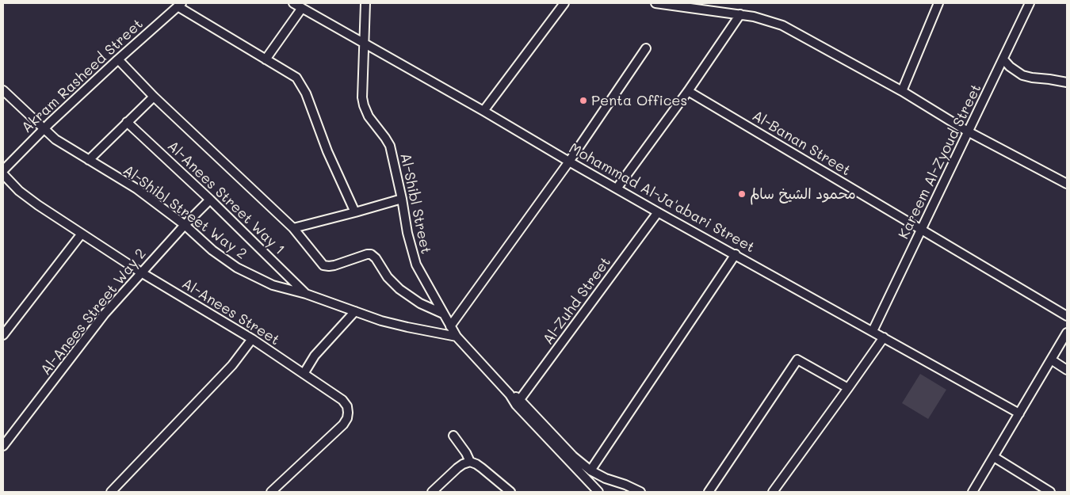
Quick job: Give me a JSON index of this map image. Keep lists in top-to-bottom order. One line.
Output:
{"streets":{"street":["Akram Rasheed Street","Al-Banan Street","Kareem Al-Zyoud Street","Al-Anees Street Way 1","Mohammad Al-Ja'abari Street","Al-Shibl Street","Al-Shibl Street Way 2","Al-Zuhd Street","Al-Anees Street Way 2","Al-Anees Street"]},"crossings":[["Akram Rasheed Street","Al-Shibl Street Way 2"],["Al-Banan Street","Kareem Al-Zyoud Street"],["Kareem Al-Zyoud Street","Mohammad Al-Ja'abari Street"],["Al-Anees Street Way 1","Al-Shibl Street Way 2"],["Al-Anees Street Way 1","Al-Anees Street Way 2"],["Mohammad Al-Ja'abari Street","Al-Shibl Street"],["Mohammad Al-Ja'abari Street","Al-Zuhd Street"],["Al-Shibl Street","Al-Shibl Street Way 2"],["Al-Shibl Street","Al-Zuhd Street"],["Al-Shibl Street Way 2","Al-Anees Street Way 2"],["Al-Anees Street Way 2","Al-Anees Street"]],"places":["Penta Offices","محمود الشيخ سالم"]}
